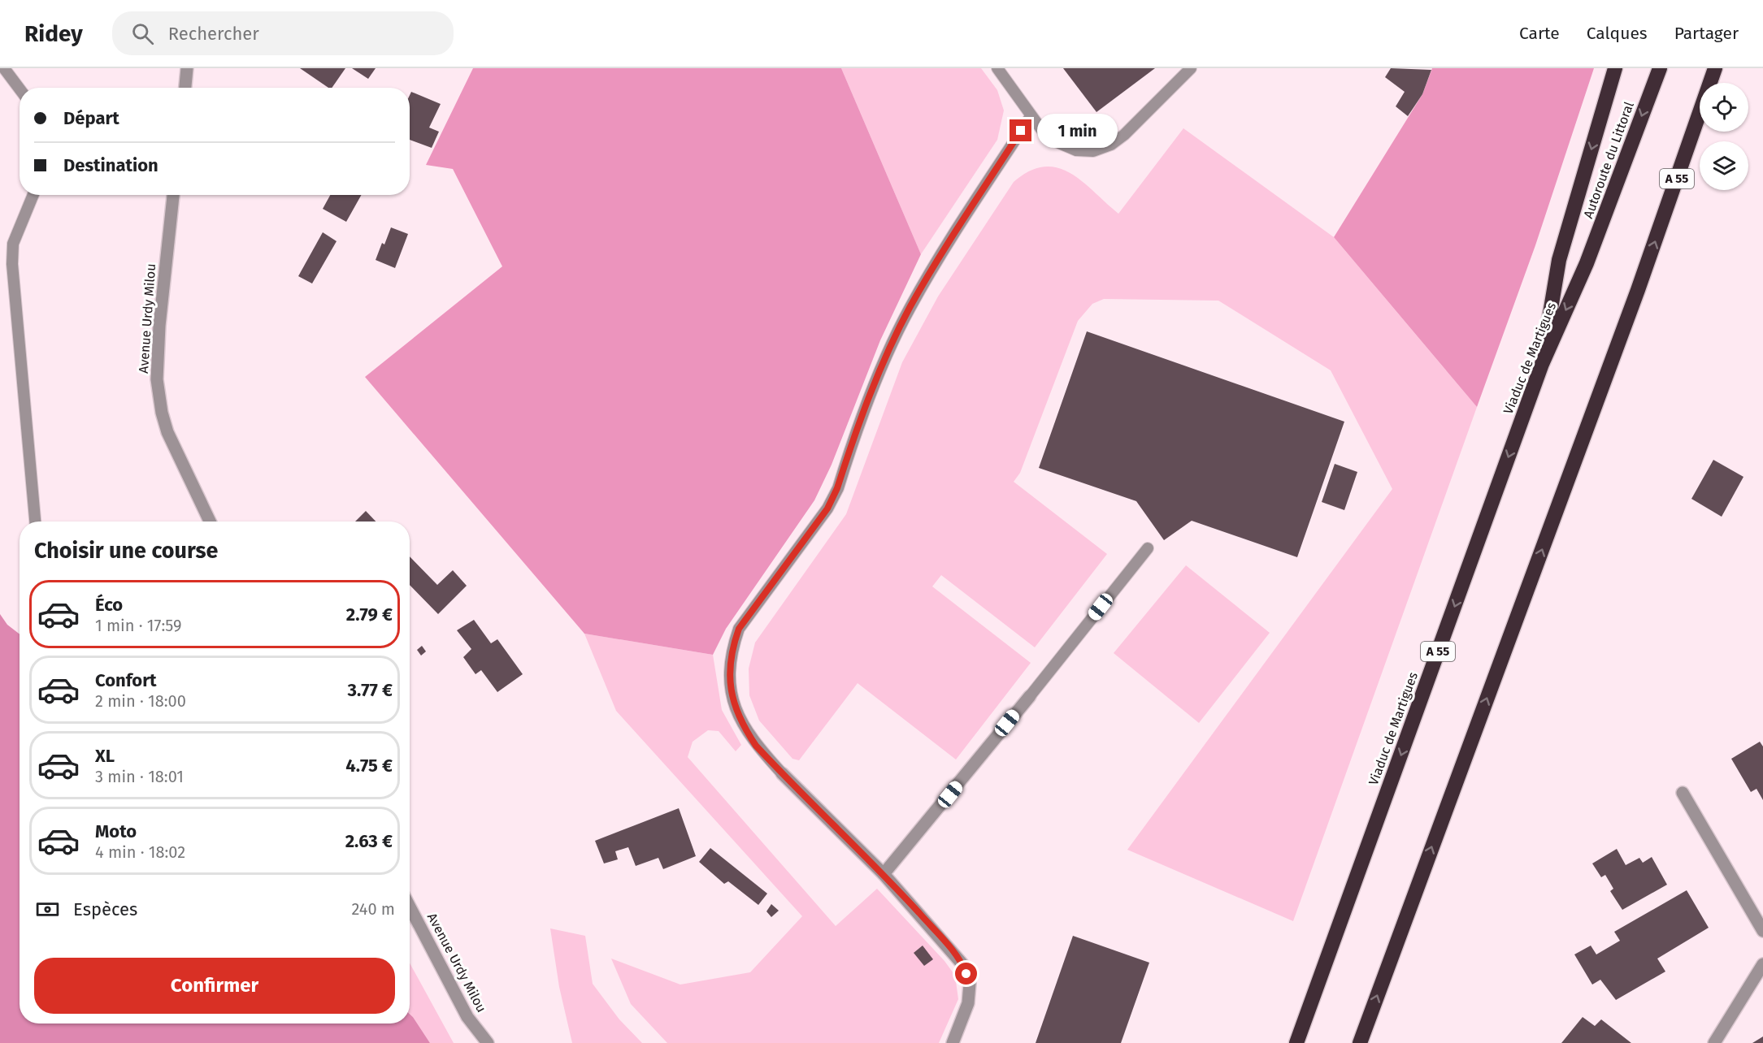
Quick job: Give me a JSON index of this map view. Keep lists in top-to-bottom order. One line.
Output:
{"streets":{"highway":["Autoroute du Littoral","A 55","Viaduc de Martigues"],"street":["Avenue Urdy Milou"]},"crossings":[["Autoroute du Littoral","Viaduc de Martigues"]],"page":{"header":"Ridey","search":"Rechercher","nav":["Carte","Calques","Partager"],"banner":["Départ","Destination"],"bubble":"1 min","heading":"Choisir une course","list":[{"name":"Éco","note":"1 min · 17:59","value":"2.79 €"},{"name":"Confort","note":"2 min · 18:00","value":"3.77 €"},{"name":"XL","note":"3 min · 18:01","value":"4.75 €"},{"name":"Moto","note":"4 min · 18:02","value":"2.63 €"}],"pay":["Espèces","240 m"],"buttons":"Confirmer"}}
